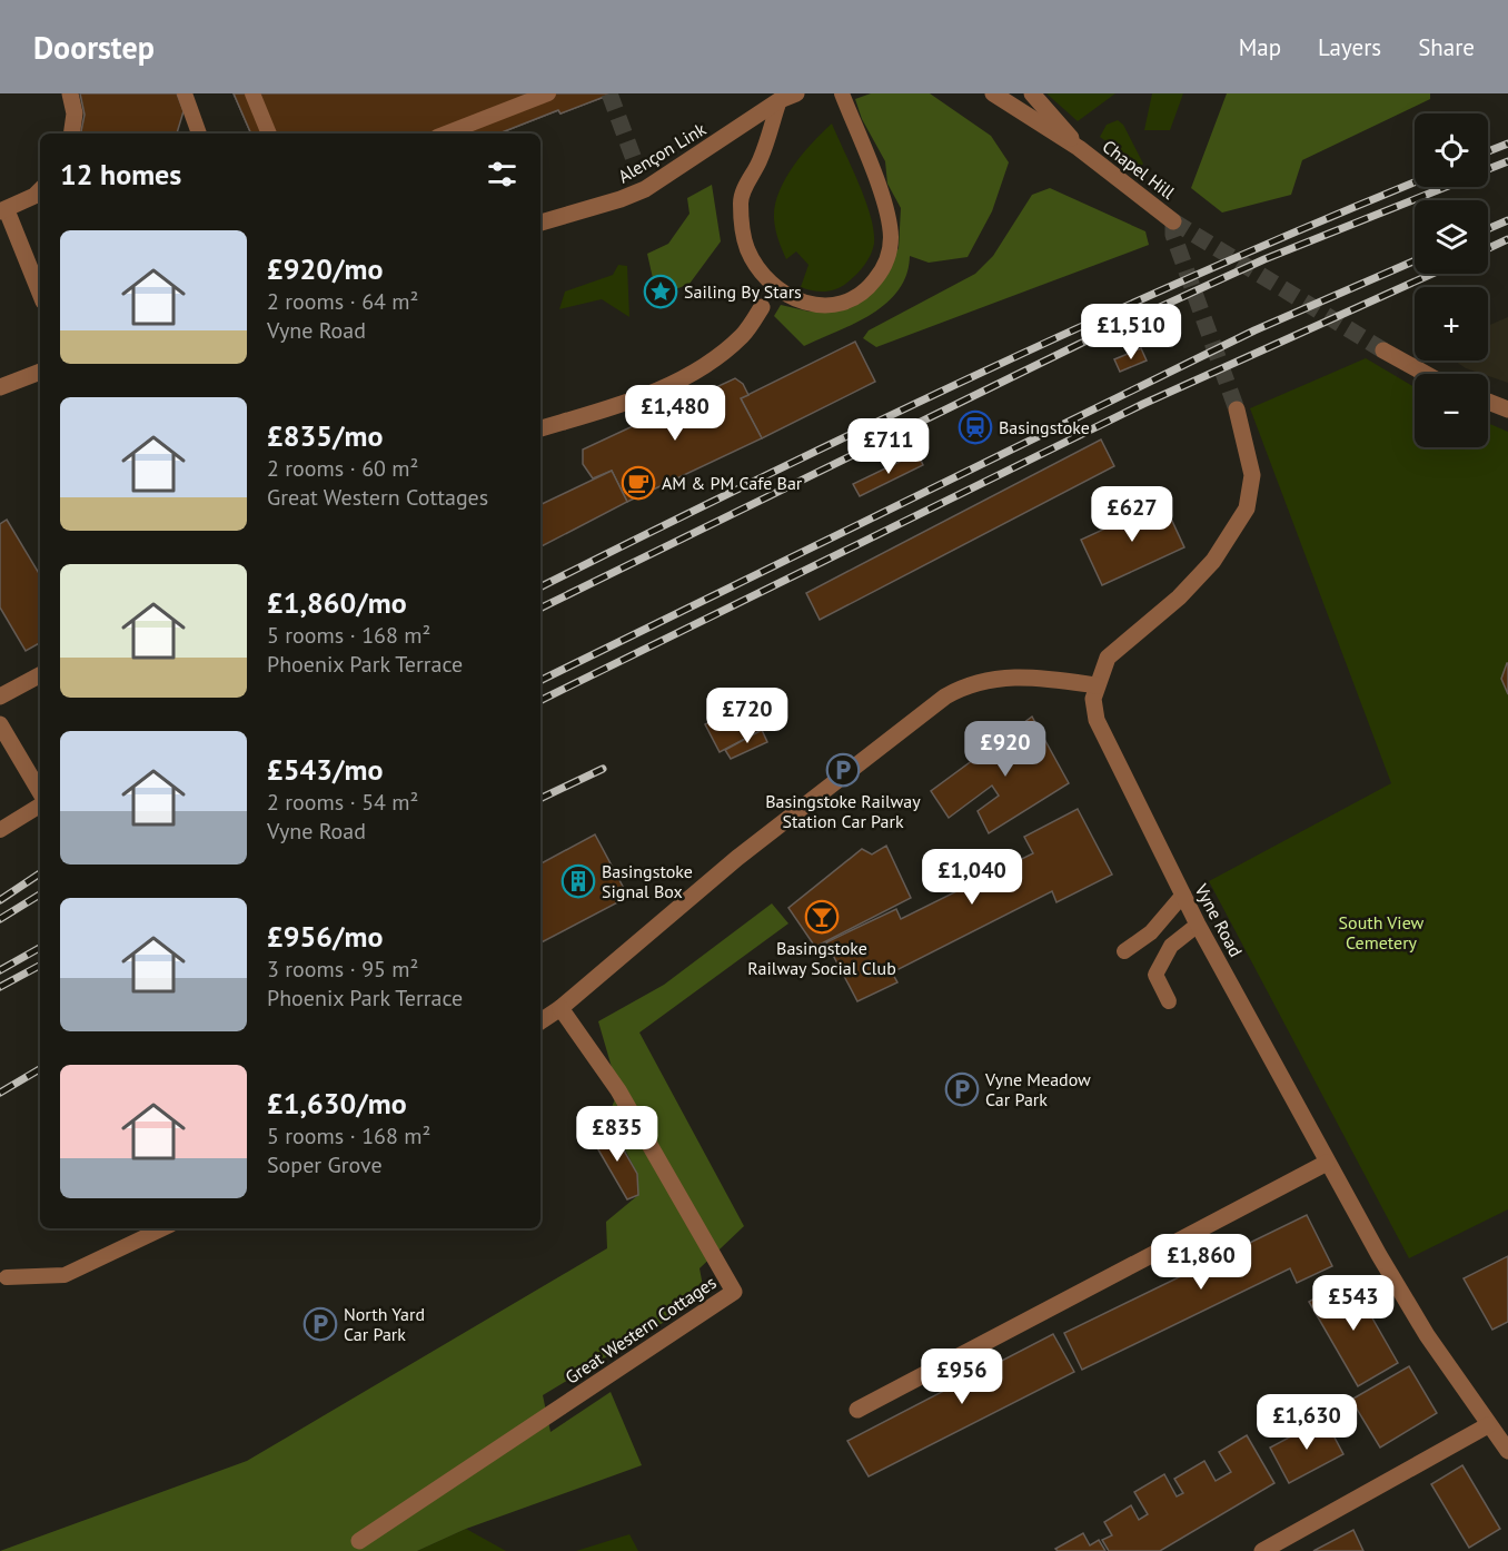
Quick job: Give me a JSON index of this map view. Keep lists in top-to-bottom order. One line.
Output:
{"streets":{"street":["Alençon Link","Chapel Hill","Vyne Road","Great Western Cottages"]},"parks":["South View Cemetery"],"places":{"place":["Sailing By Stars"],"station":["Basingstoke"],"cafe":["AM & PM Cafe Bar"],"parking":["Basingstoke Railway Station Car Park","Vyne Meadow Car Park","North Yard Car Park"],"building":["Basingstoke Signal Box"],"bar":["Basingstoke Railway Social Club"]},"page":{"header":"Doorstep","nav":["Map","Layers","Share"],"map_buttons":["+","−"],"heading":"12 homes","list":[{"name":"£920/mo","note":"2 rooms · 64 m² · Vyne Road"},{"name":"£835/mo","note":"2 rooms · 60 m² · Great Western Cottages"},{"name":"£1,860/mo","note":"5 rooms · 168 m² · Phoenix Park Terrace"},{"name":"£543/mo","note":"2 rooms · 54 m² · Vyne Road"},{"name":"£956/mo","note":"3 rooms · 95 m² · Phoenix Park Terrace"},{"name":"£1,630/mo","note":"5 rooms · 168 m² · Soper Grove"}],"price":["£1,510","£1,480","£711","£627","£720","£920","£1,040","£835","£1,860","£543","£956","£1,630"]}}
